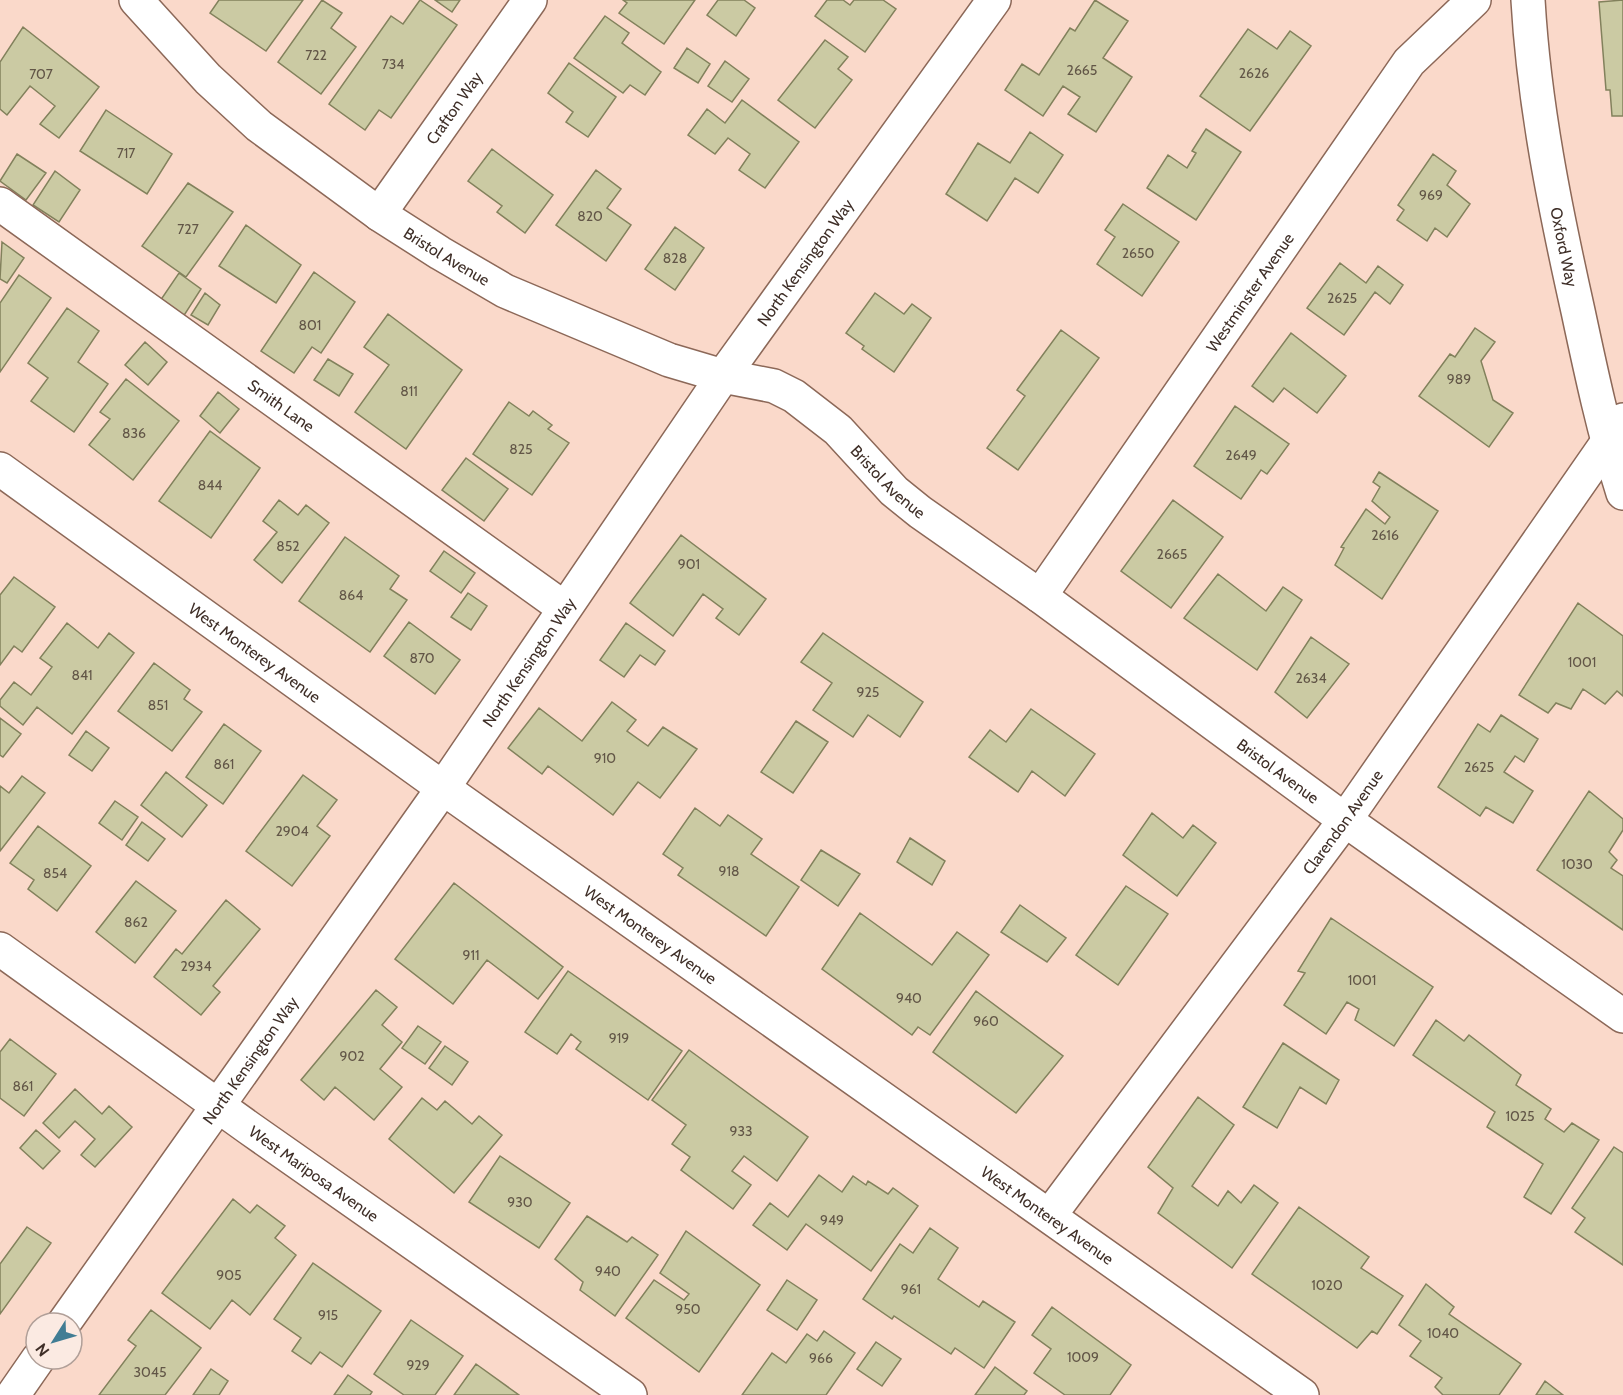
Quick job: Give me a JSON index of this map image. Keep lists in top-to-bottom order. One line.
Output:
{"streets":{"street":["Crafton Way","Oxford Way","Bristol Avenue","North Kensington Way","Westminster Avenue","Smith Lane","West Monterey Avenue","Clarendon Avenue","West Mariposa Avenue"]},"crossings":[["Crafton Way","Bristol Avenue"],["Oxford Way","Clarendon Avenue"],["Bristol Avenue","North Kensington Way"],["Bristol Avenue","Westminster Avenue"],["Bristol Avenue","Clarendon Avenue"],["North Kensington Way","Smith Lane"],["North Kensington Way","West Monterey Avenue"],["North Kensington Way","West Mariposa Avenue"],["West Monterey Avenue","Clarendon Avenue"]],"house_numbers":["722","734","2665","2626","707","717","969","820","727","2650","828","2625","801","989","811","836","825","2649","844","2616","852","2665","901","864","870","1001","841","2634","925","851","910","861","2625","2904","1030","918","854","862","911","2934","1001","940","960","919","902","861","1025","933","930","949","940","905","1020","961","950","915","1040","1009","966","929","3045"],"north":"bottom left"}
